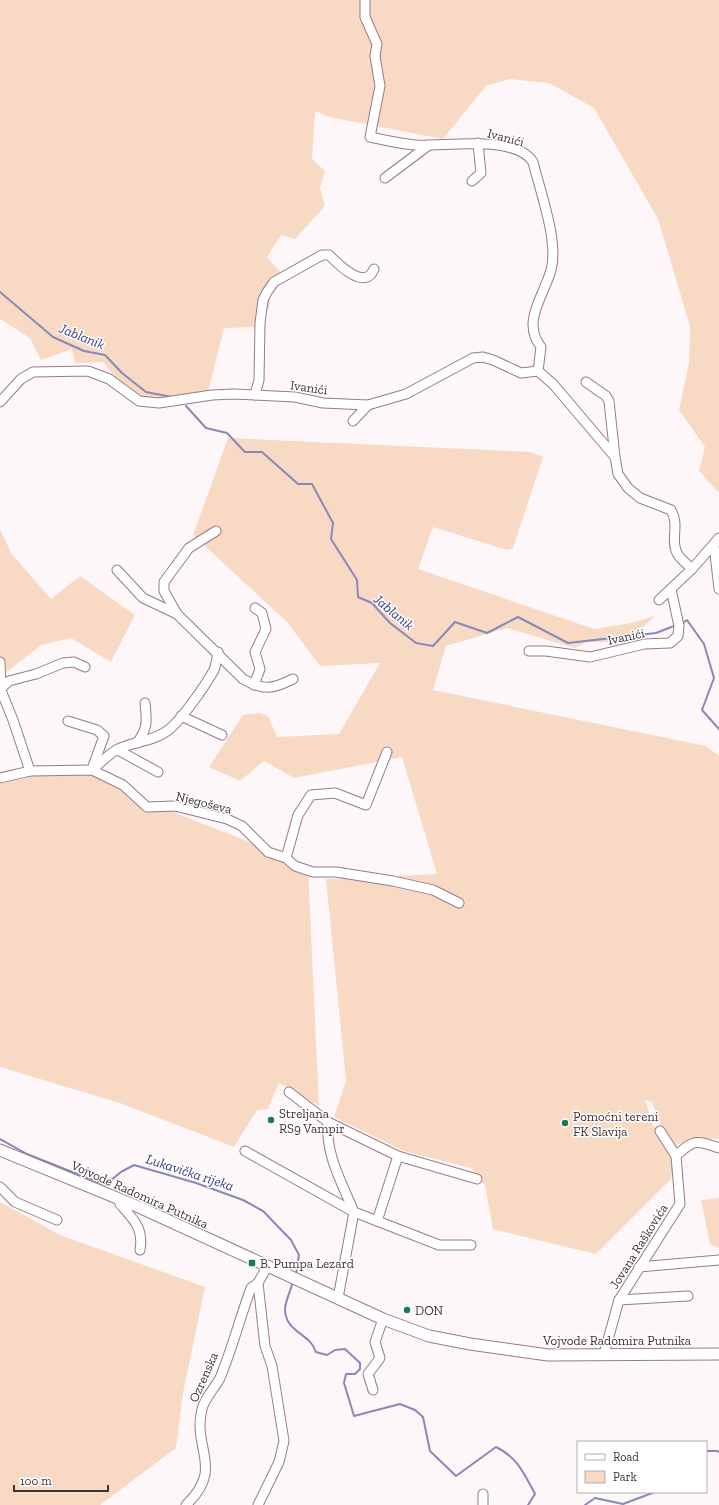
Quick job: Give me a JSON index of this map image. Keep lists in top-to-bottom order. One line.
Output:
{"streets":{"main road":["Vojvode Radomira Putnika"],"street":["Ivanići","Njegoševa","Jovana Raškovića","Ozrenska"]},"crossings":[["Vojvode Radomira Putnika","Jovana Raškovića"]],"water":["Jablanik","Lukavička rijeka"],"places":{"other":["Streljana RS9 Vampir","Pomoćni tereni FK Slavija","DON"],"transit":["B. Pumpa Lezard"]},"legend":["Road","Park"],"scale_bar":"100 m"}
